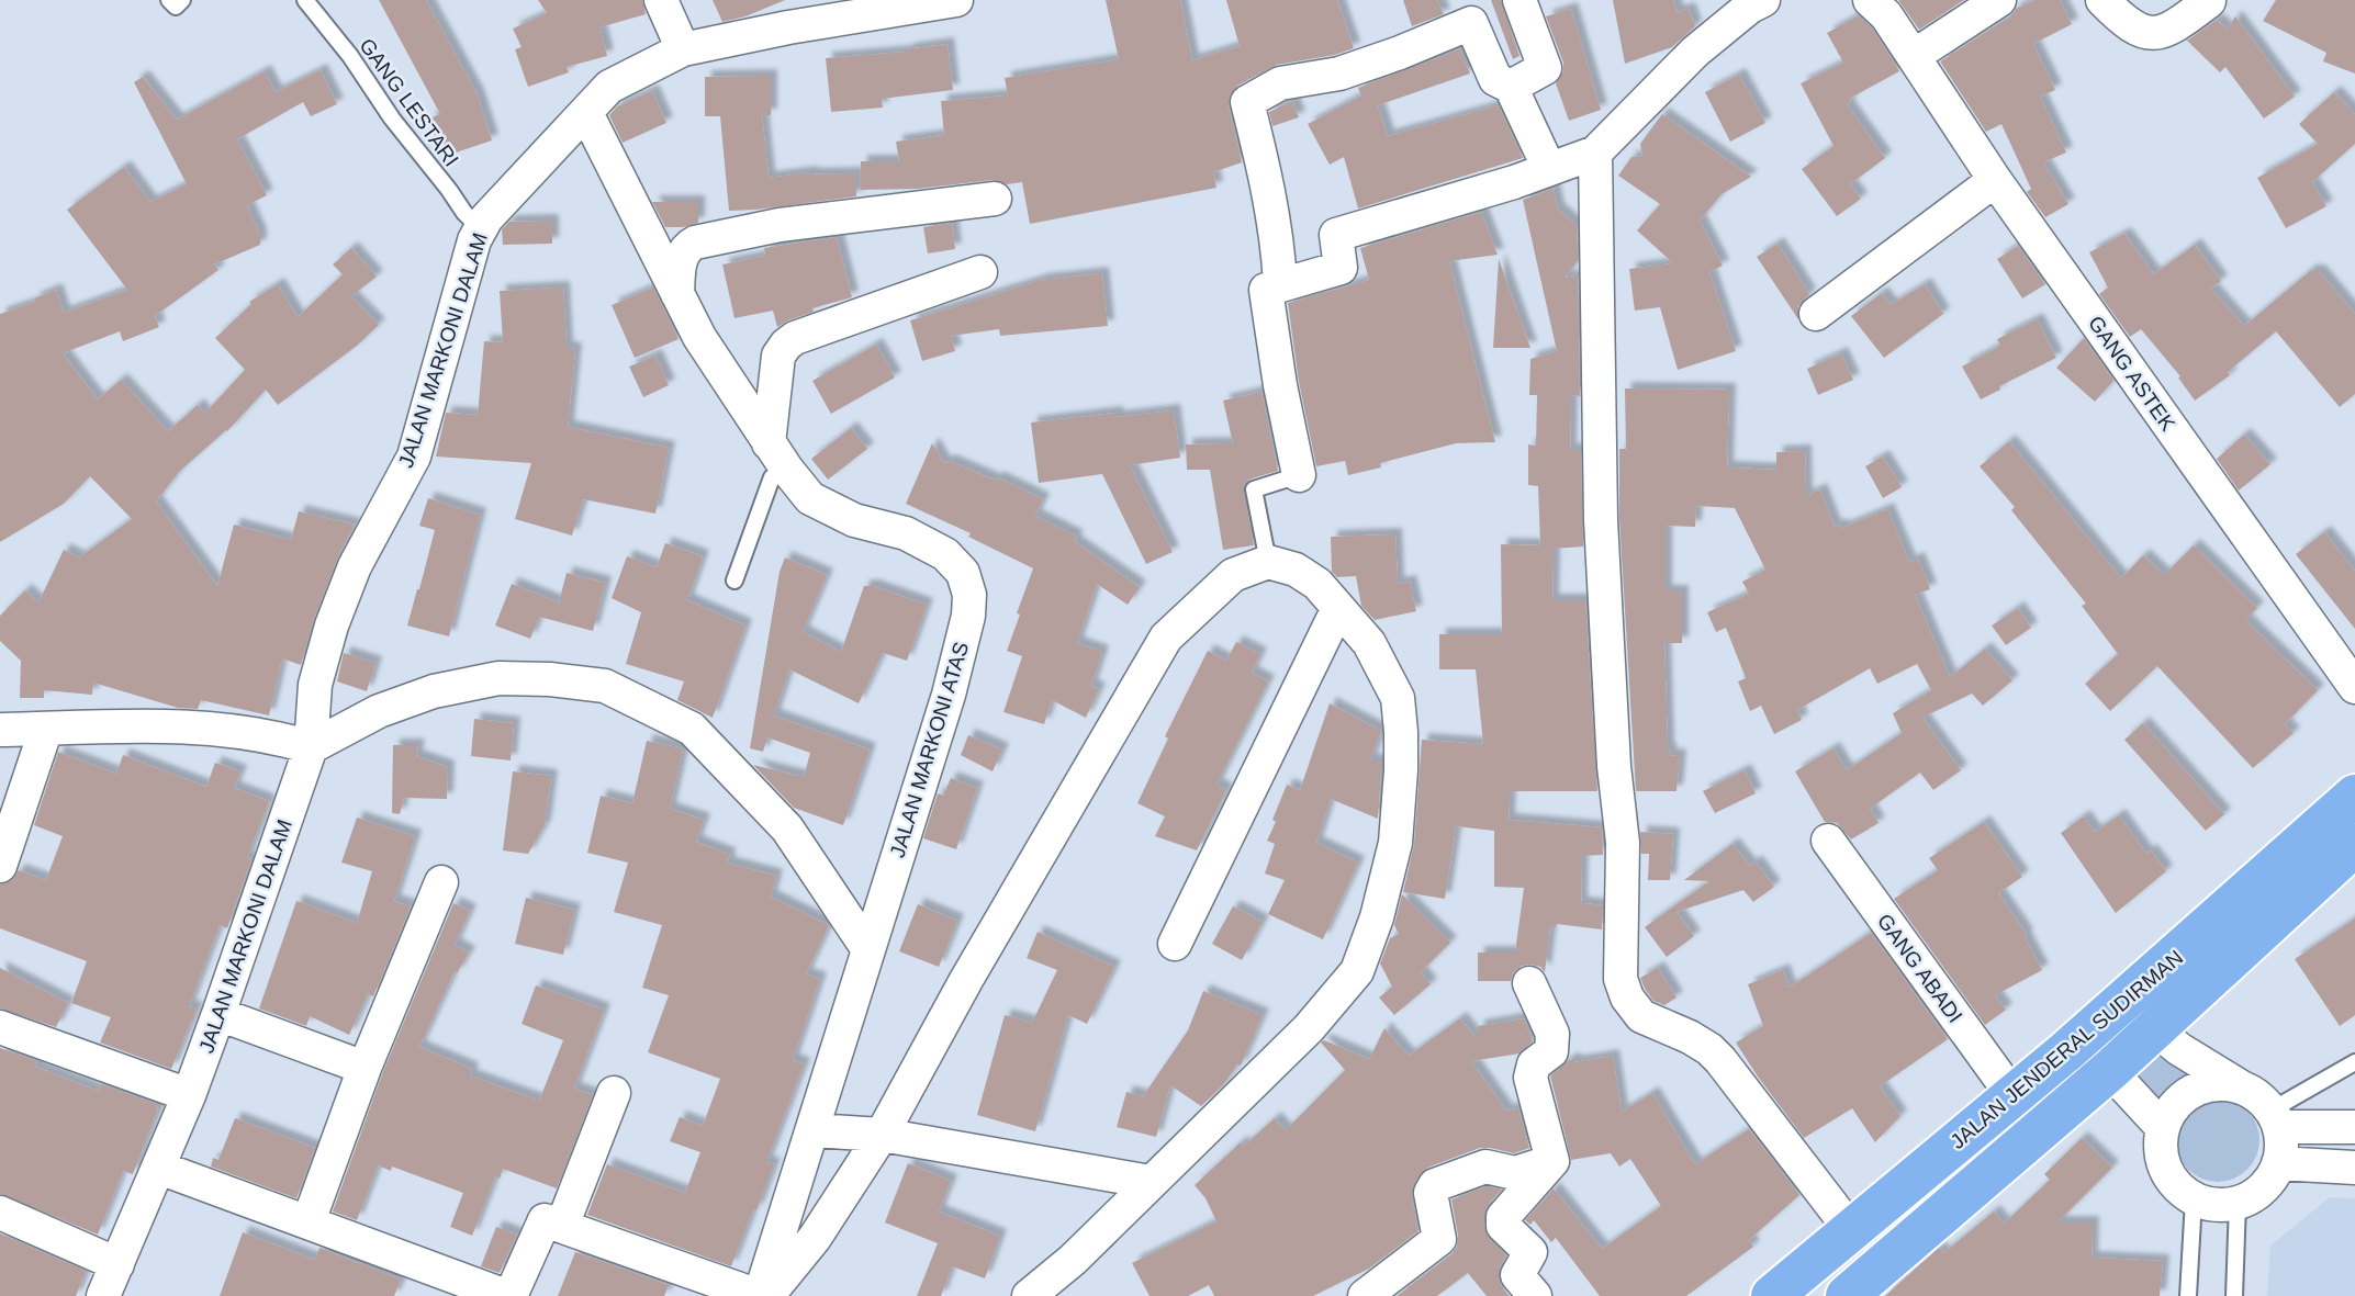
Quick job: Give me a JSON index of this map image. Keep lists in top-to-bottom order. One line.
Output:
{"streets":{"highway":["JALAN JENDERAL SUDIRMAN"],"street":["JALAN MARKONI DALAM","GANG ASTEK","JALAN MARKONI ATAS","GANG ABADI"],"lane":["GANG LESTARI"]},"crossings":[["GANG LESTARI","JALAN MARKONI DALAM"],["JALAN MARKONI DALAM","JALAN MARKONI ATAS"],["GANG ABADI","JALAN JENDERAL SUDIRMAN"]]}
